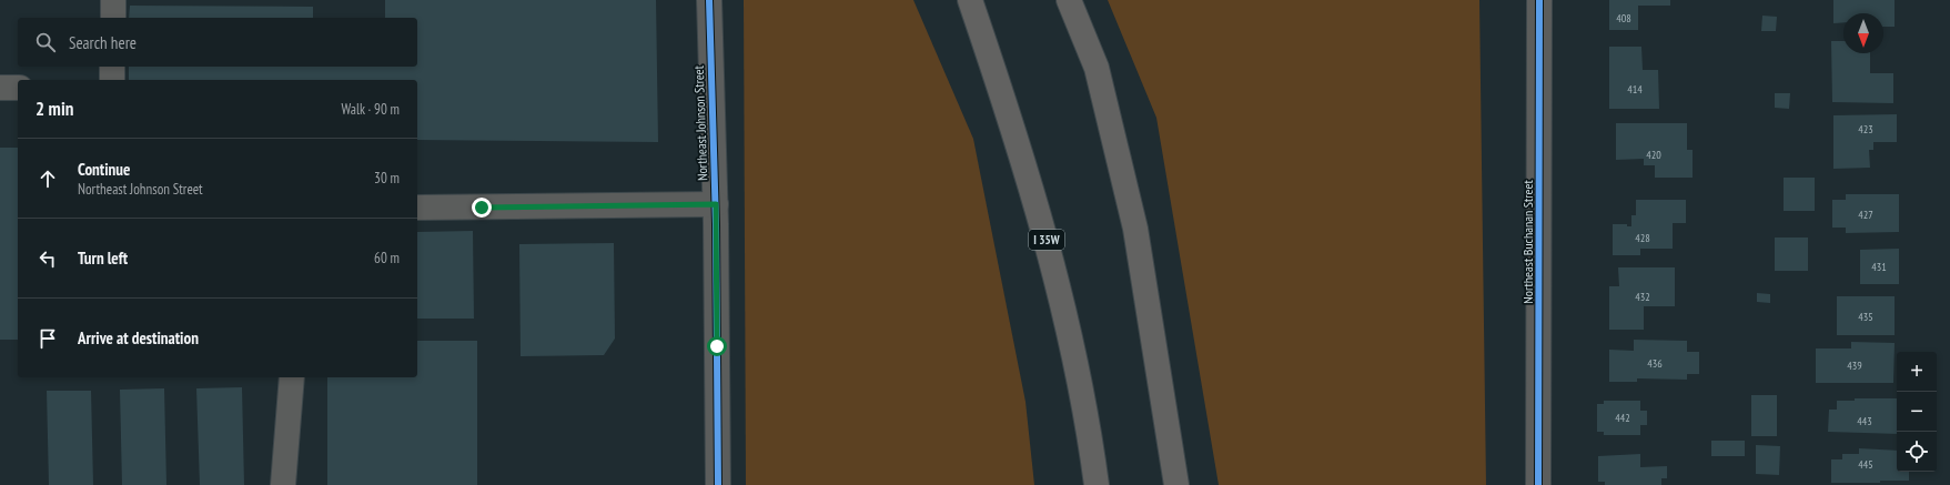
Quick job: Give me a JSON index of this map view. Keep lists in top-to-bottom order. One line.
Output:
{"streets":{"highway":["I 35W"],"street":["Northeast Johnson Street","Northeast Buchanan Street"]},"house_numbers":["408","414","423","420","427","428","431","432","435","436","439","442","443","445"],"north":"bottom","page":{"search":"Search here","heading":["2 min","Walk · 90 m"],"list":[["Continue","Northeast Johnson Street","30 m"],["Turn left","60 m"],"Arrive at destination"],"map_buttons":["+","−"]}}
